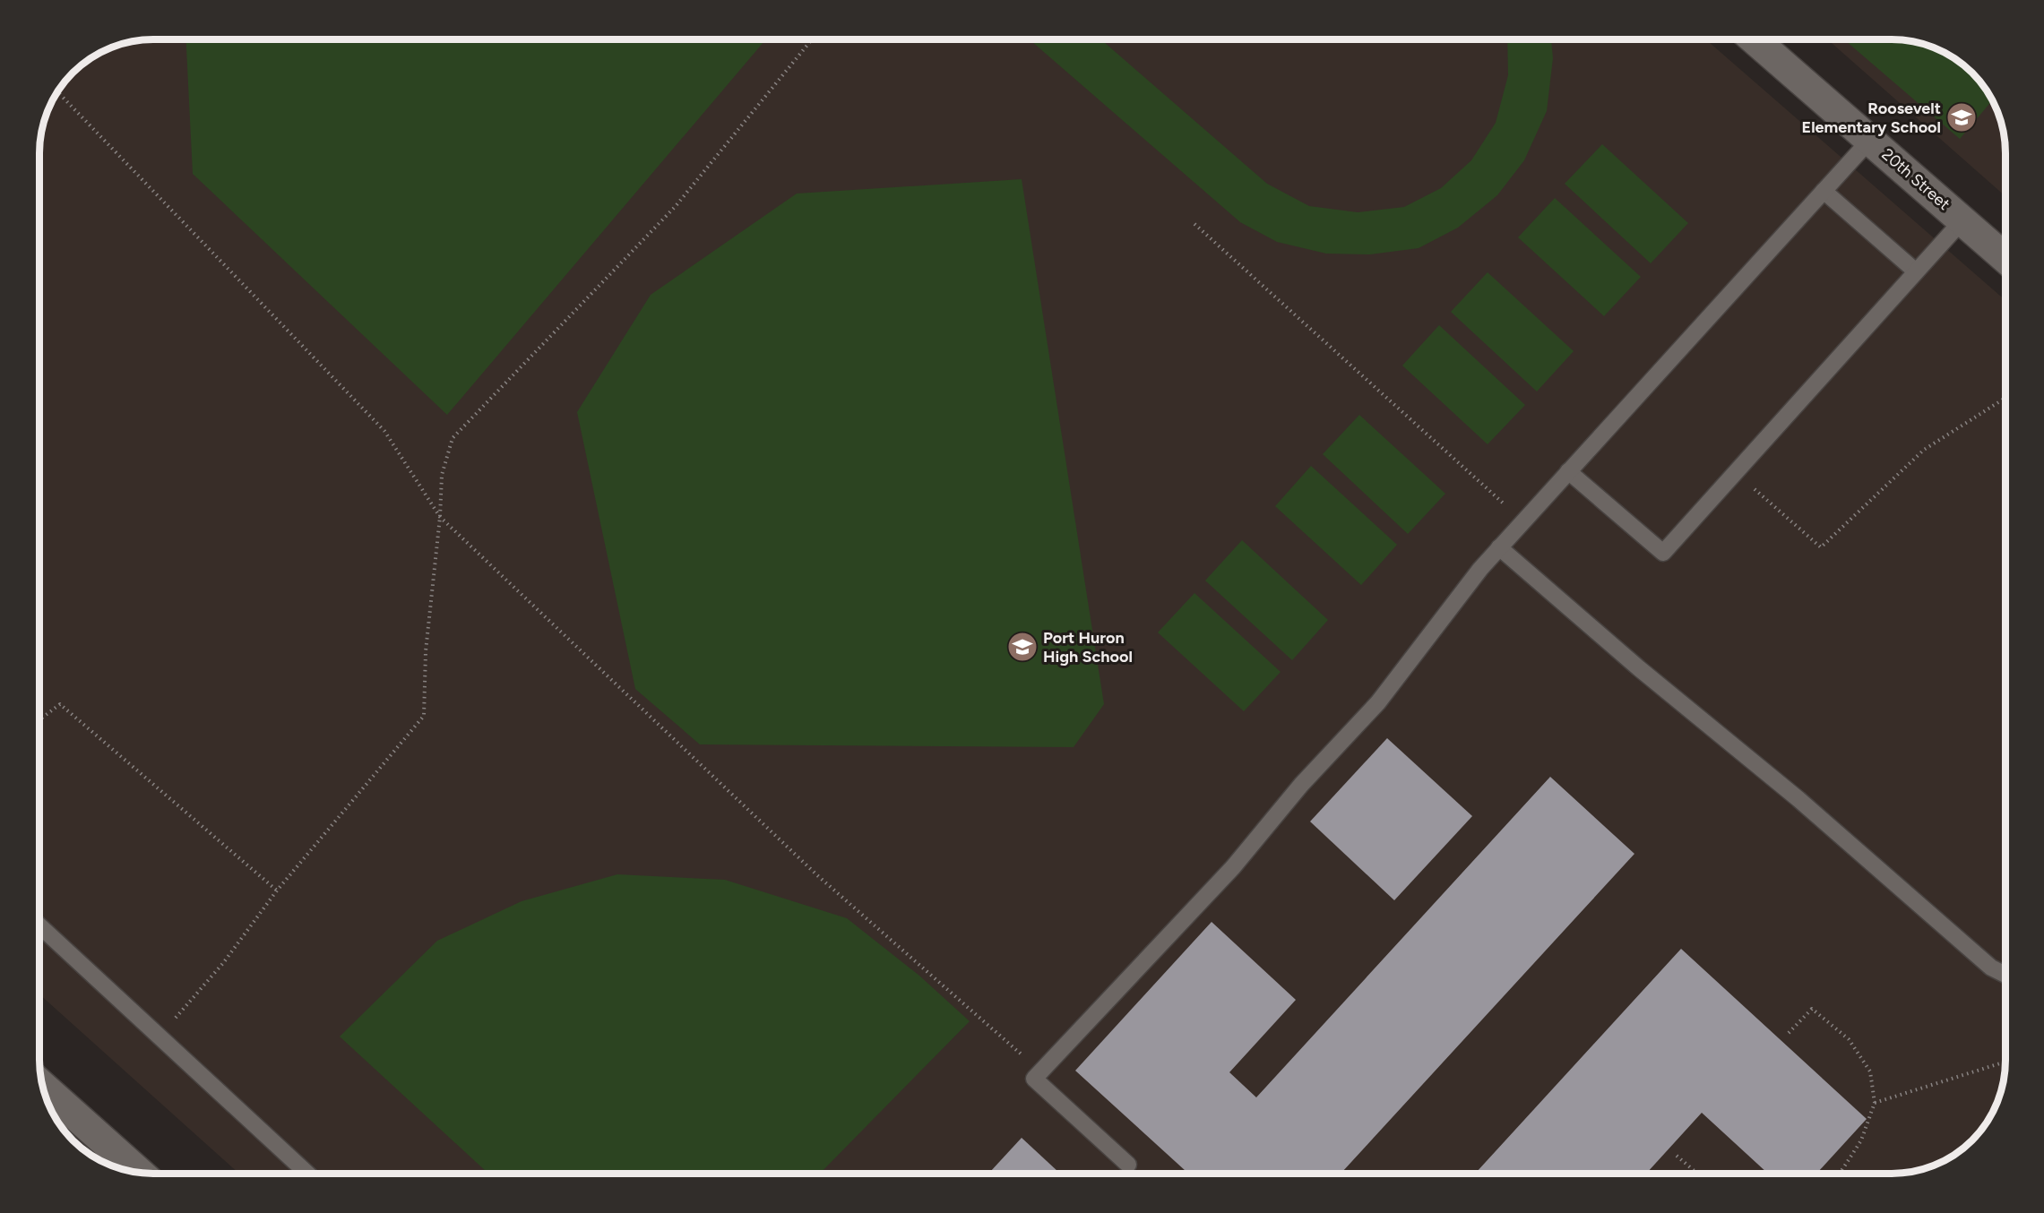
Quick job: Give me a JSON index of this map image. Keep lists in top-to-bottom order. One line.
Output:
{"streets":{"street":["20th Street"]},"places":{"school or university":["Roosevelt Elementary School","Port Huron High School"]}}
